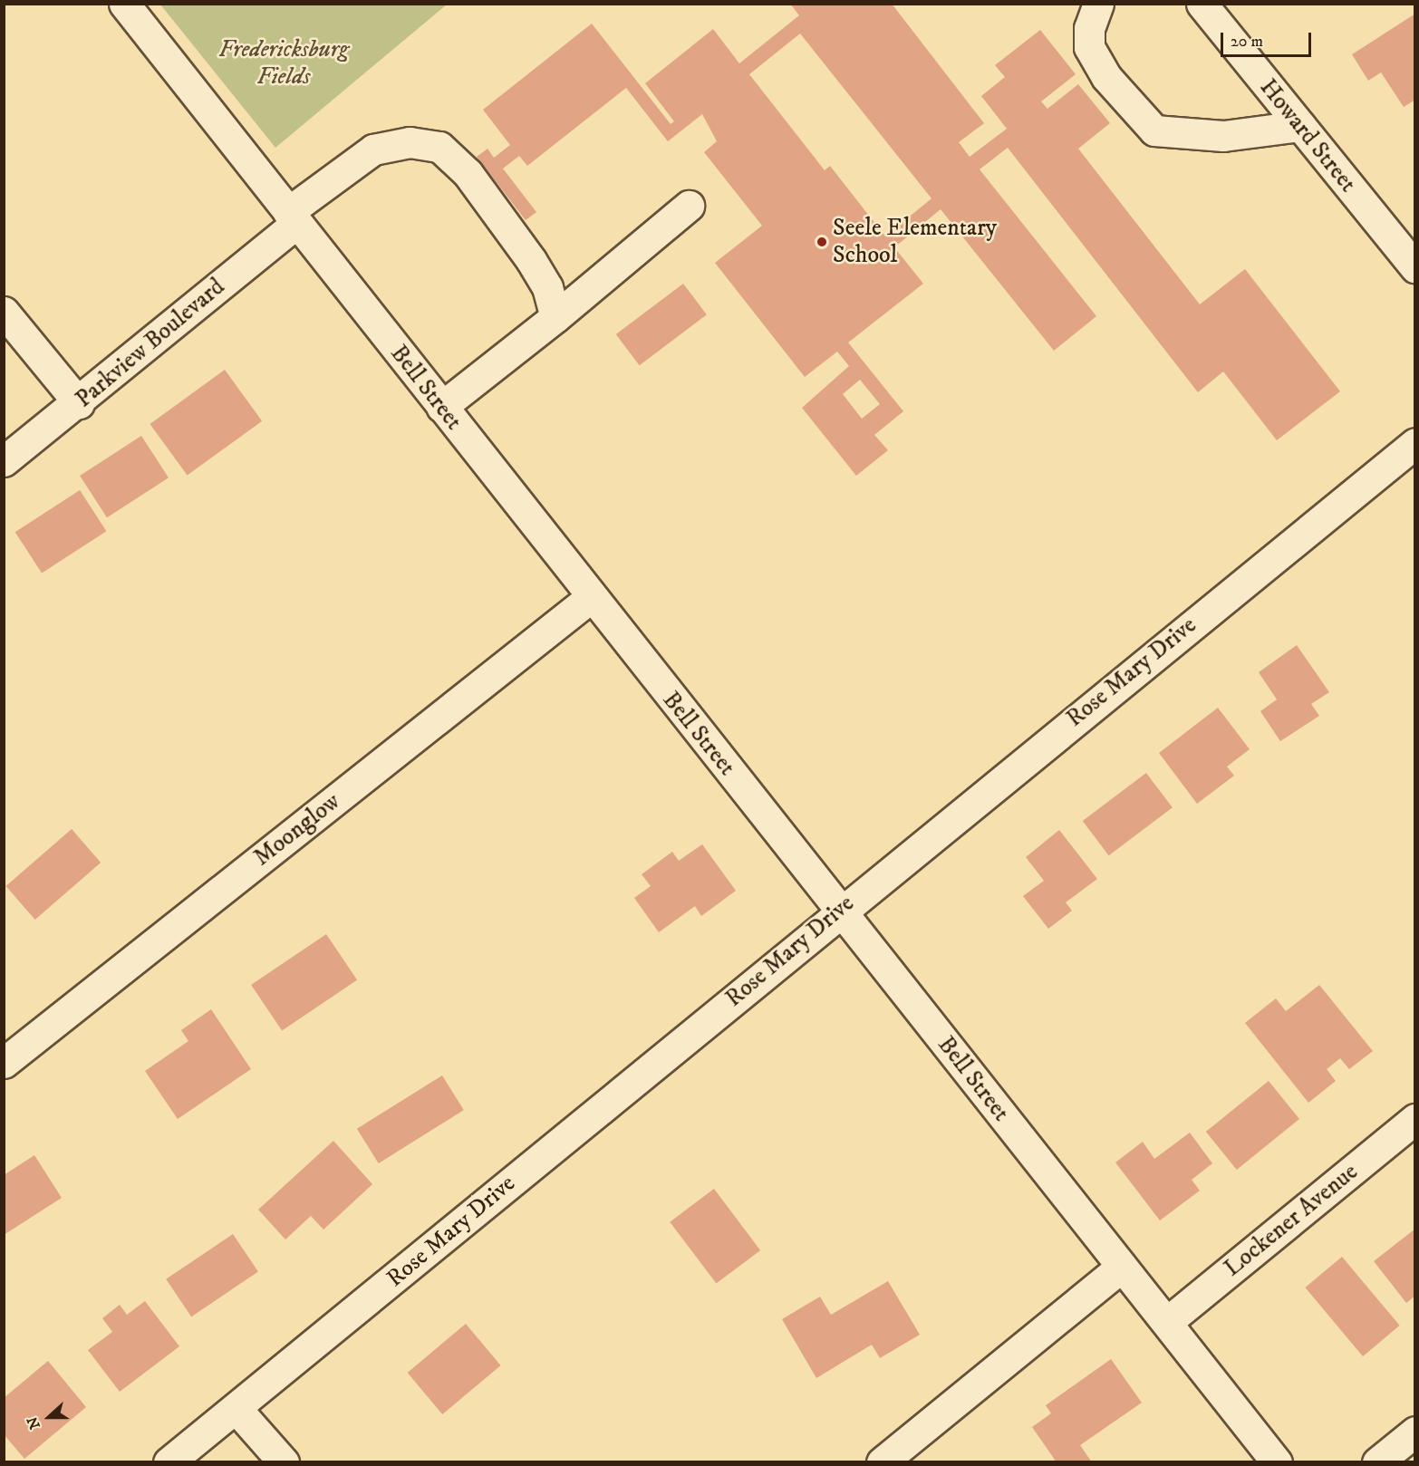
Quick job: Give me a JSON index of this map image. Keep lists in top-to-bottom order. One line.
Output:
{"streets":{"street":["Howard Street","Parkview Boulevard","Bell Street","Rose Mary Drive","Moonglow","Lockener Avenue"]},"crossings":[["Parkview Boulevard","Bell Street"],["Bell Street","Rose Mary Drive"],["Bell Street","Moonglow"],["Bell Street","Lockener Avenue"]],"parks":["Fredericksburg Fields"],"places":["Seele Elementary School"],"scale_bar":"20 m","north":"left"}
